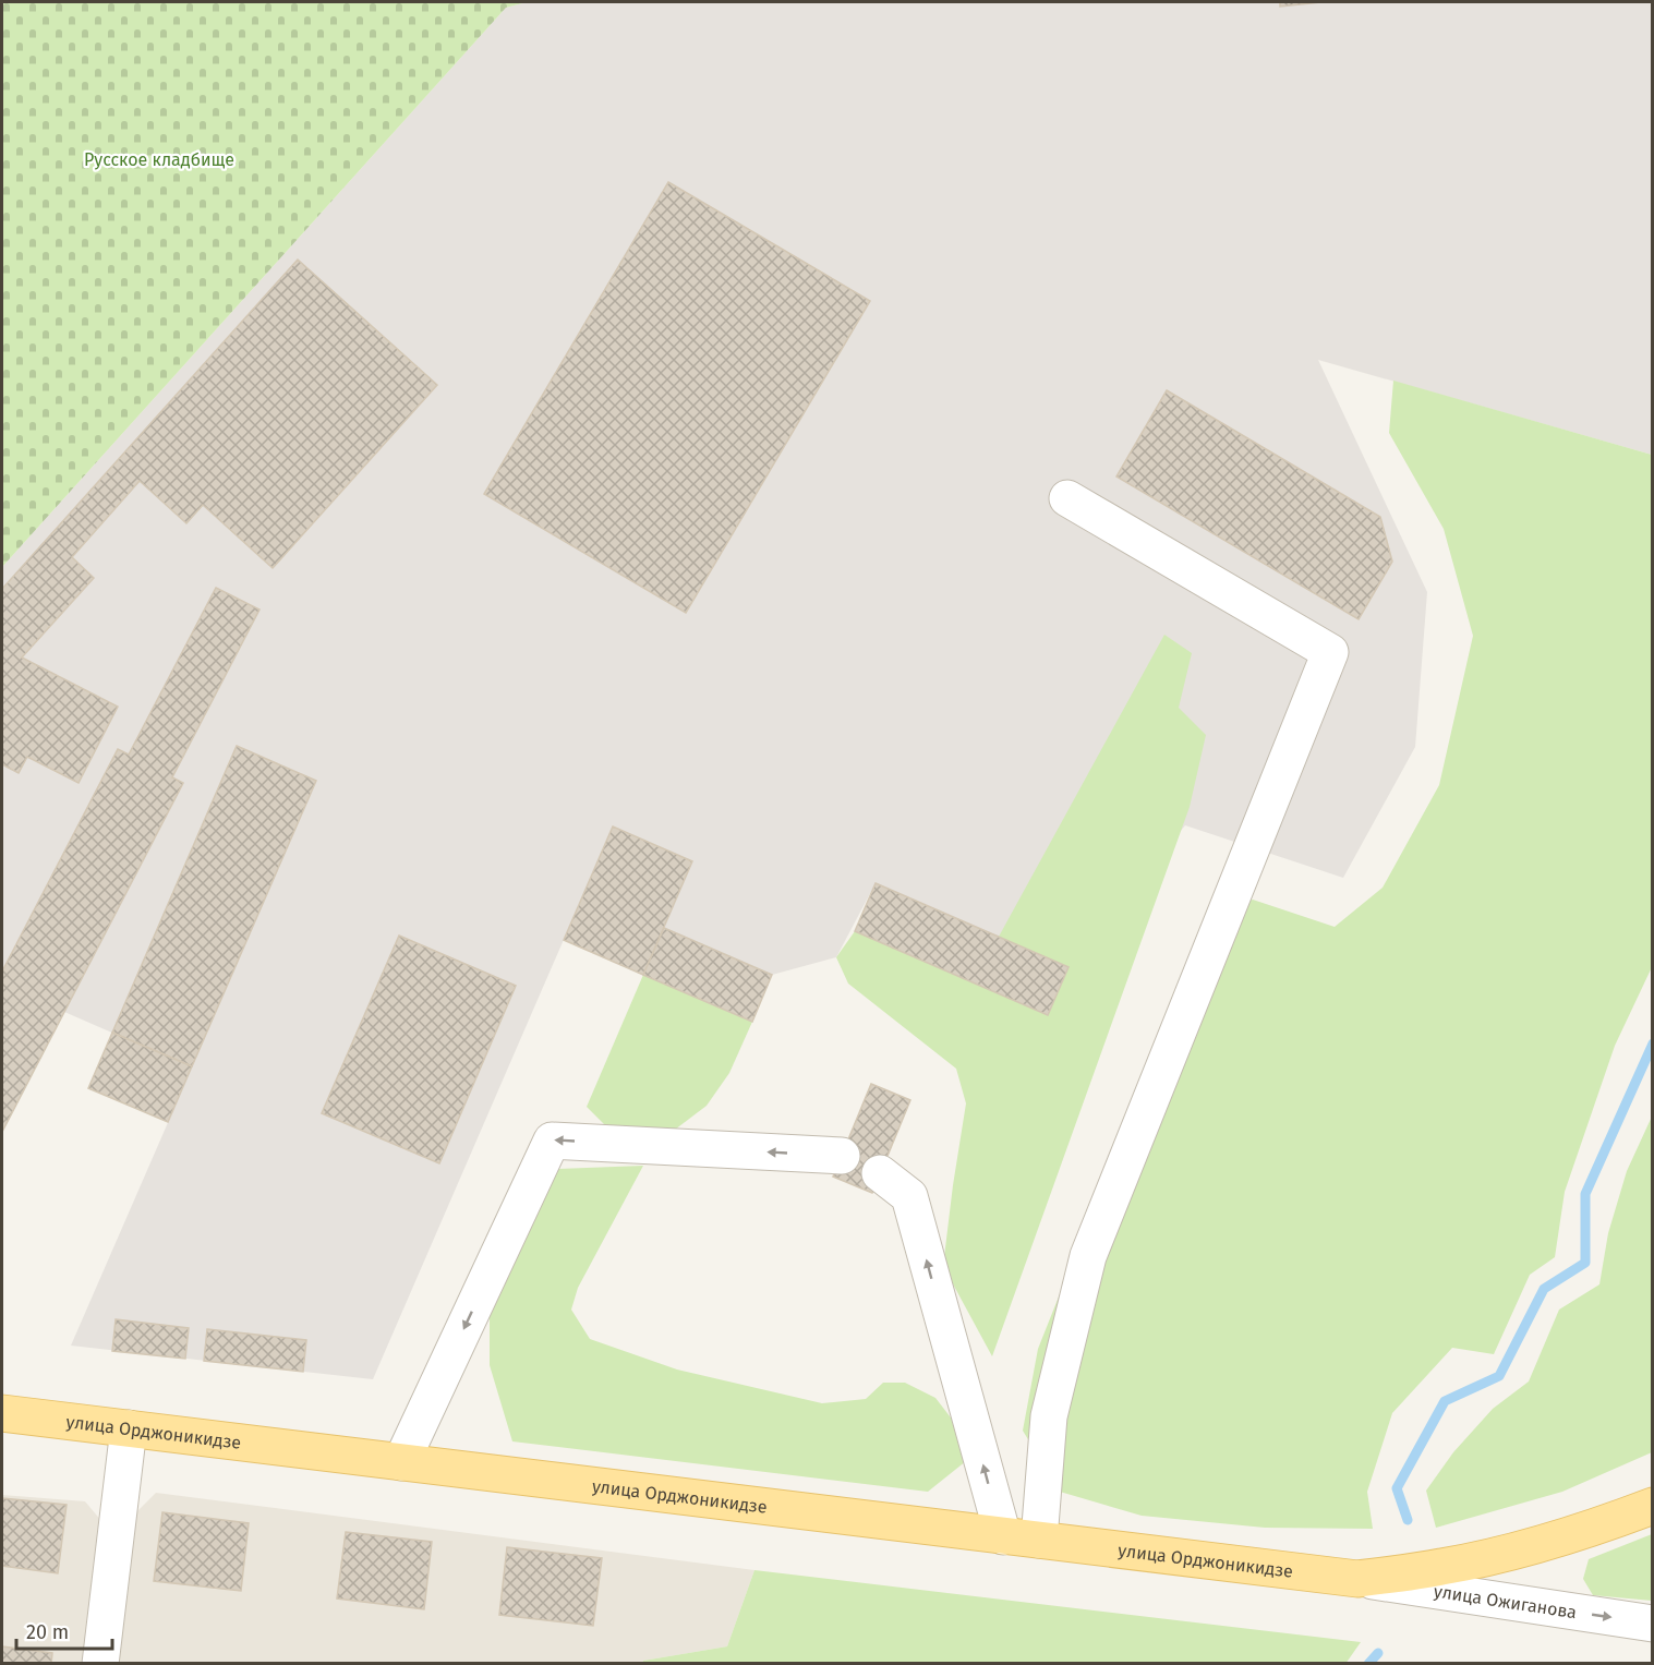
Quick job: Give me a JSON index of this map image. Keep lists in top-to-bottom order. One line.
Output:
{"streets":{"main road":["улица Орджоникидзе"],"street":["улица Ожиганова"]},"crossings":[["улица Орджоникидзе","улица Ожиганова"]],"one_way":["улица Ожиганова"],"parks":["Русское кладбище"],"scale_bar":"20 m"}
